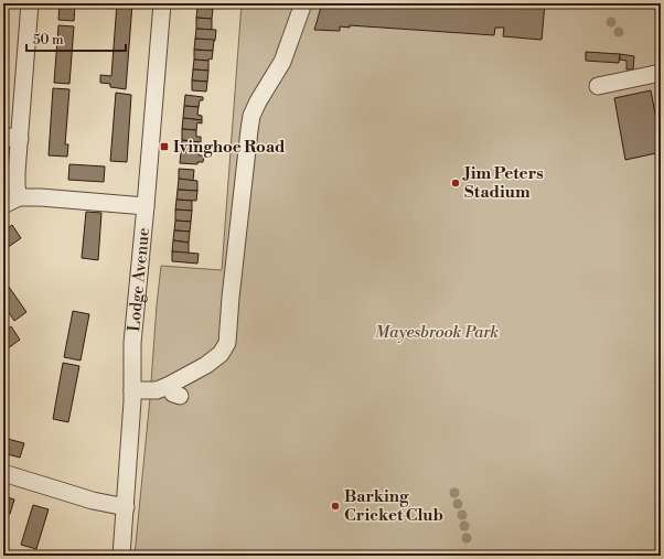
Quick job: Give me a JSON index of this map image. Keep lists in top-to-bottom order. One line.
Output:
{"streets":{"street":["Lodge Avenue"]},"parks":["Mayesbrook Park"],"places":{"transit":["Ivinghoe Road"],"other":["Jim Peters Stadium","Barking Cricket Club"]},"scale_bar":"50 m"}
